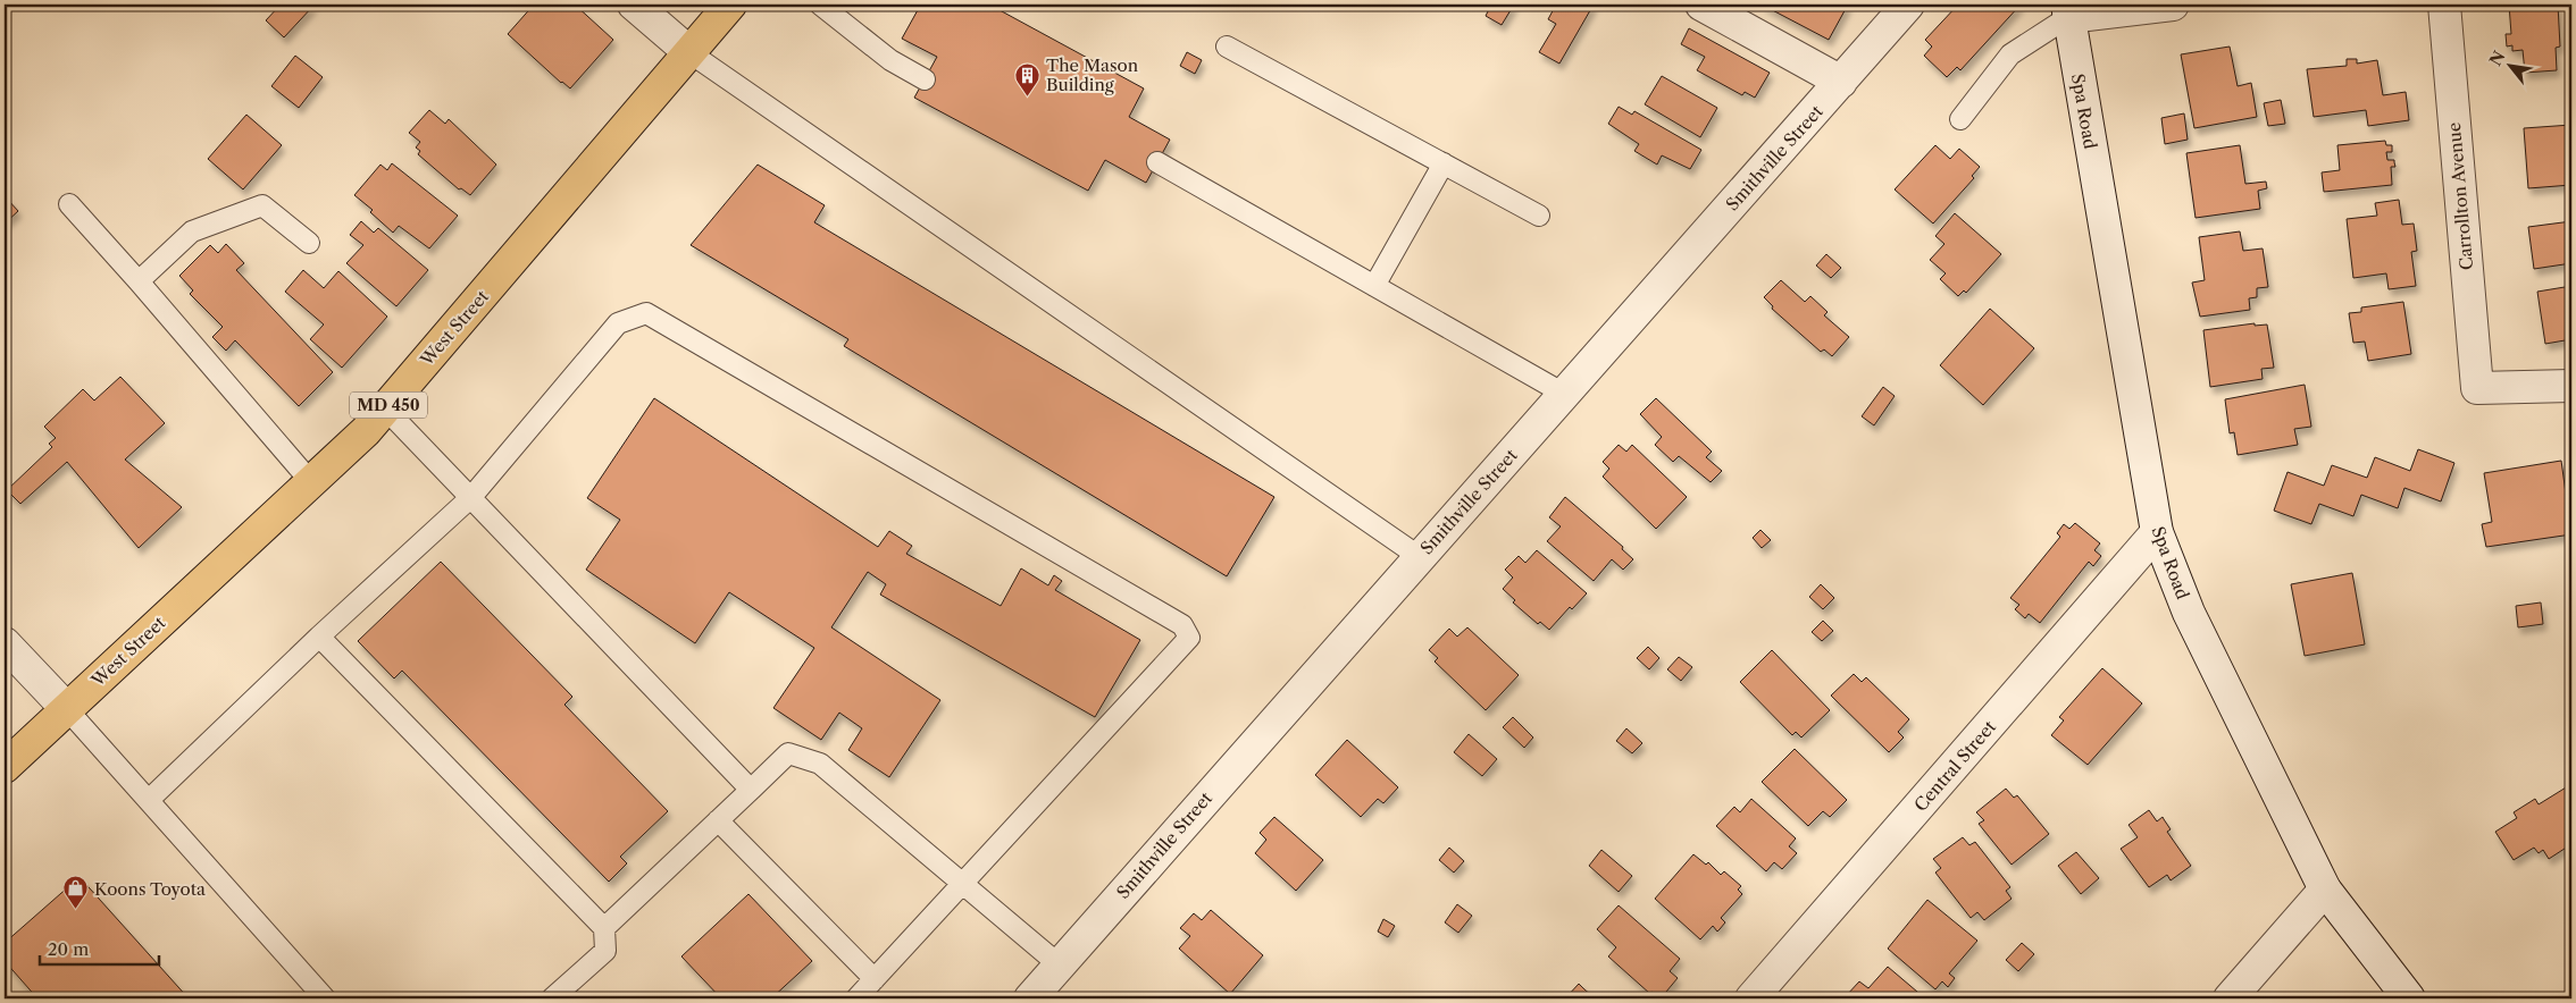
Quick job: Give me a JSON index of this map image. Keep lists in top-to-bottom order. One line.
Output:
{"streets":{"main road":["West Street","MD 450"],"street":["Spa Road","Smithville Street","Carrollton Avenue","Central Street"]},"crossings":[["Spa Road","Central Street"]],"places":{"building":["The Mason Building"],"shop":["Koons Toyota"]},"scale_bar":"20 m","north":"top left"}
